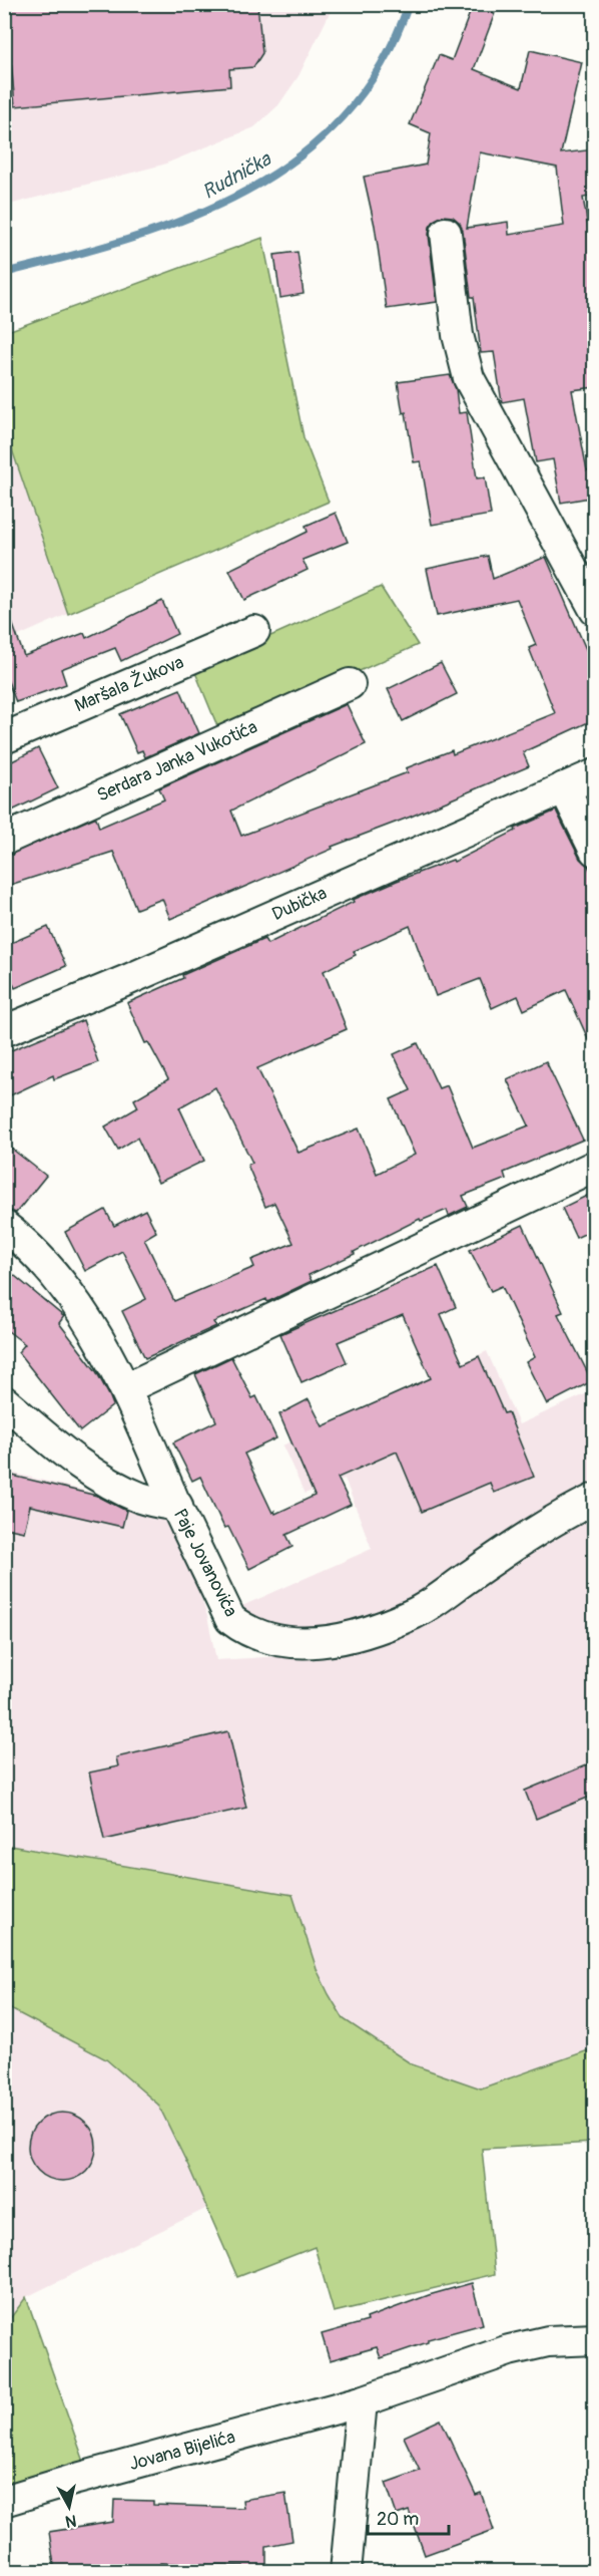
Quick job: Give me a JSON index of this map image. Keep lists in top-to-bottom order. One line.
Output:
{"streets":{"street":["Maršala Žukova","Serdara Janka Vukotića","Dubička","Paje Jovanovića","Jovana Bijelića"]},"water":["Rudnička"],"scale_bar":"20 m","north":"bottom"}
